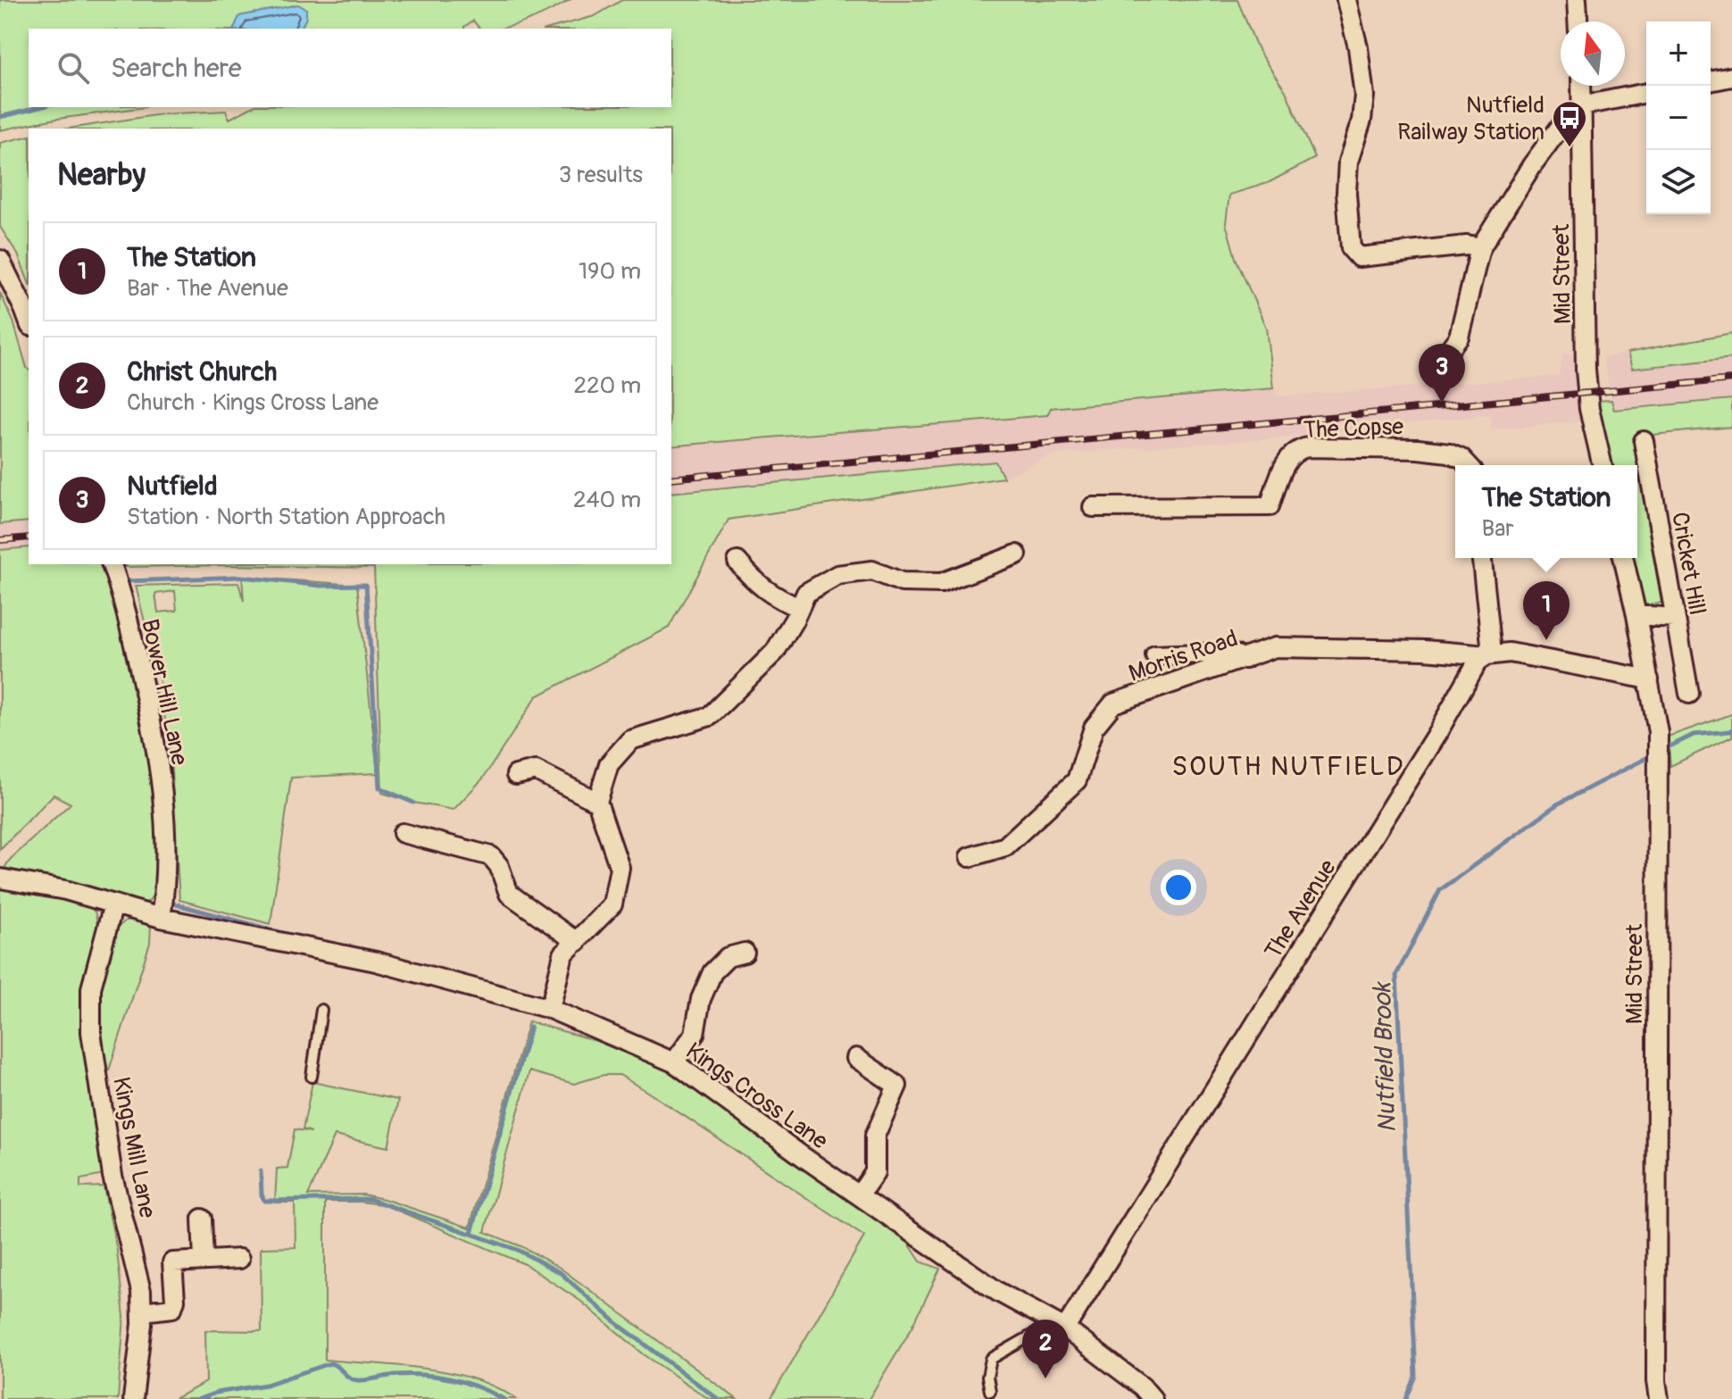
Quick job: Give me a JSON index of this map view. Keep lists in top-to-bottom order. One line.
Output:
{"streets":{"street":["Mid Street","The Copse","Cricket Hill","Morris Road","Bower Hill Lane","The Avenue","Kings Cross Lane","Kings Mill Lane"]},"crossings":[["Morris Road","The Avenue"],["Bower Hill Lane","Kings Cross Lane"],["The Avenue","Kings Cross Lane"],["Kings Cross Lane","Kings Mill Lane"]],"districts":["SOUTH NUTFIELD"],"water":["Nutfield Brook"],"places":{"bus stop":["Nutfield Railway Station"]},"north":"top","page":{"map_buttons":["+","−"],"search":"Search here","heading":["Nearby","3 results"],"list":[{"mark":"1","name":"The Station","note":"Bar · The Avenue","value":"190 m"},{"mark":"2","name":"Christ Church","note":"Church · Kings Cross Lane","value":"220 m"},{"mark":"3","name":"Nutfield","note":"Station · North Station Approach","value":"240 m"}],"pins":["3","1","2"],"popup":["The Station","Bar"]}}
